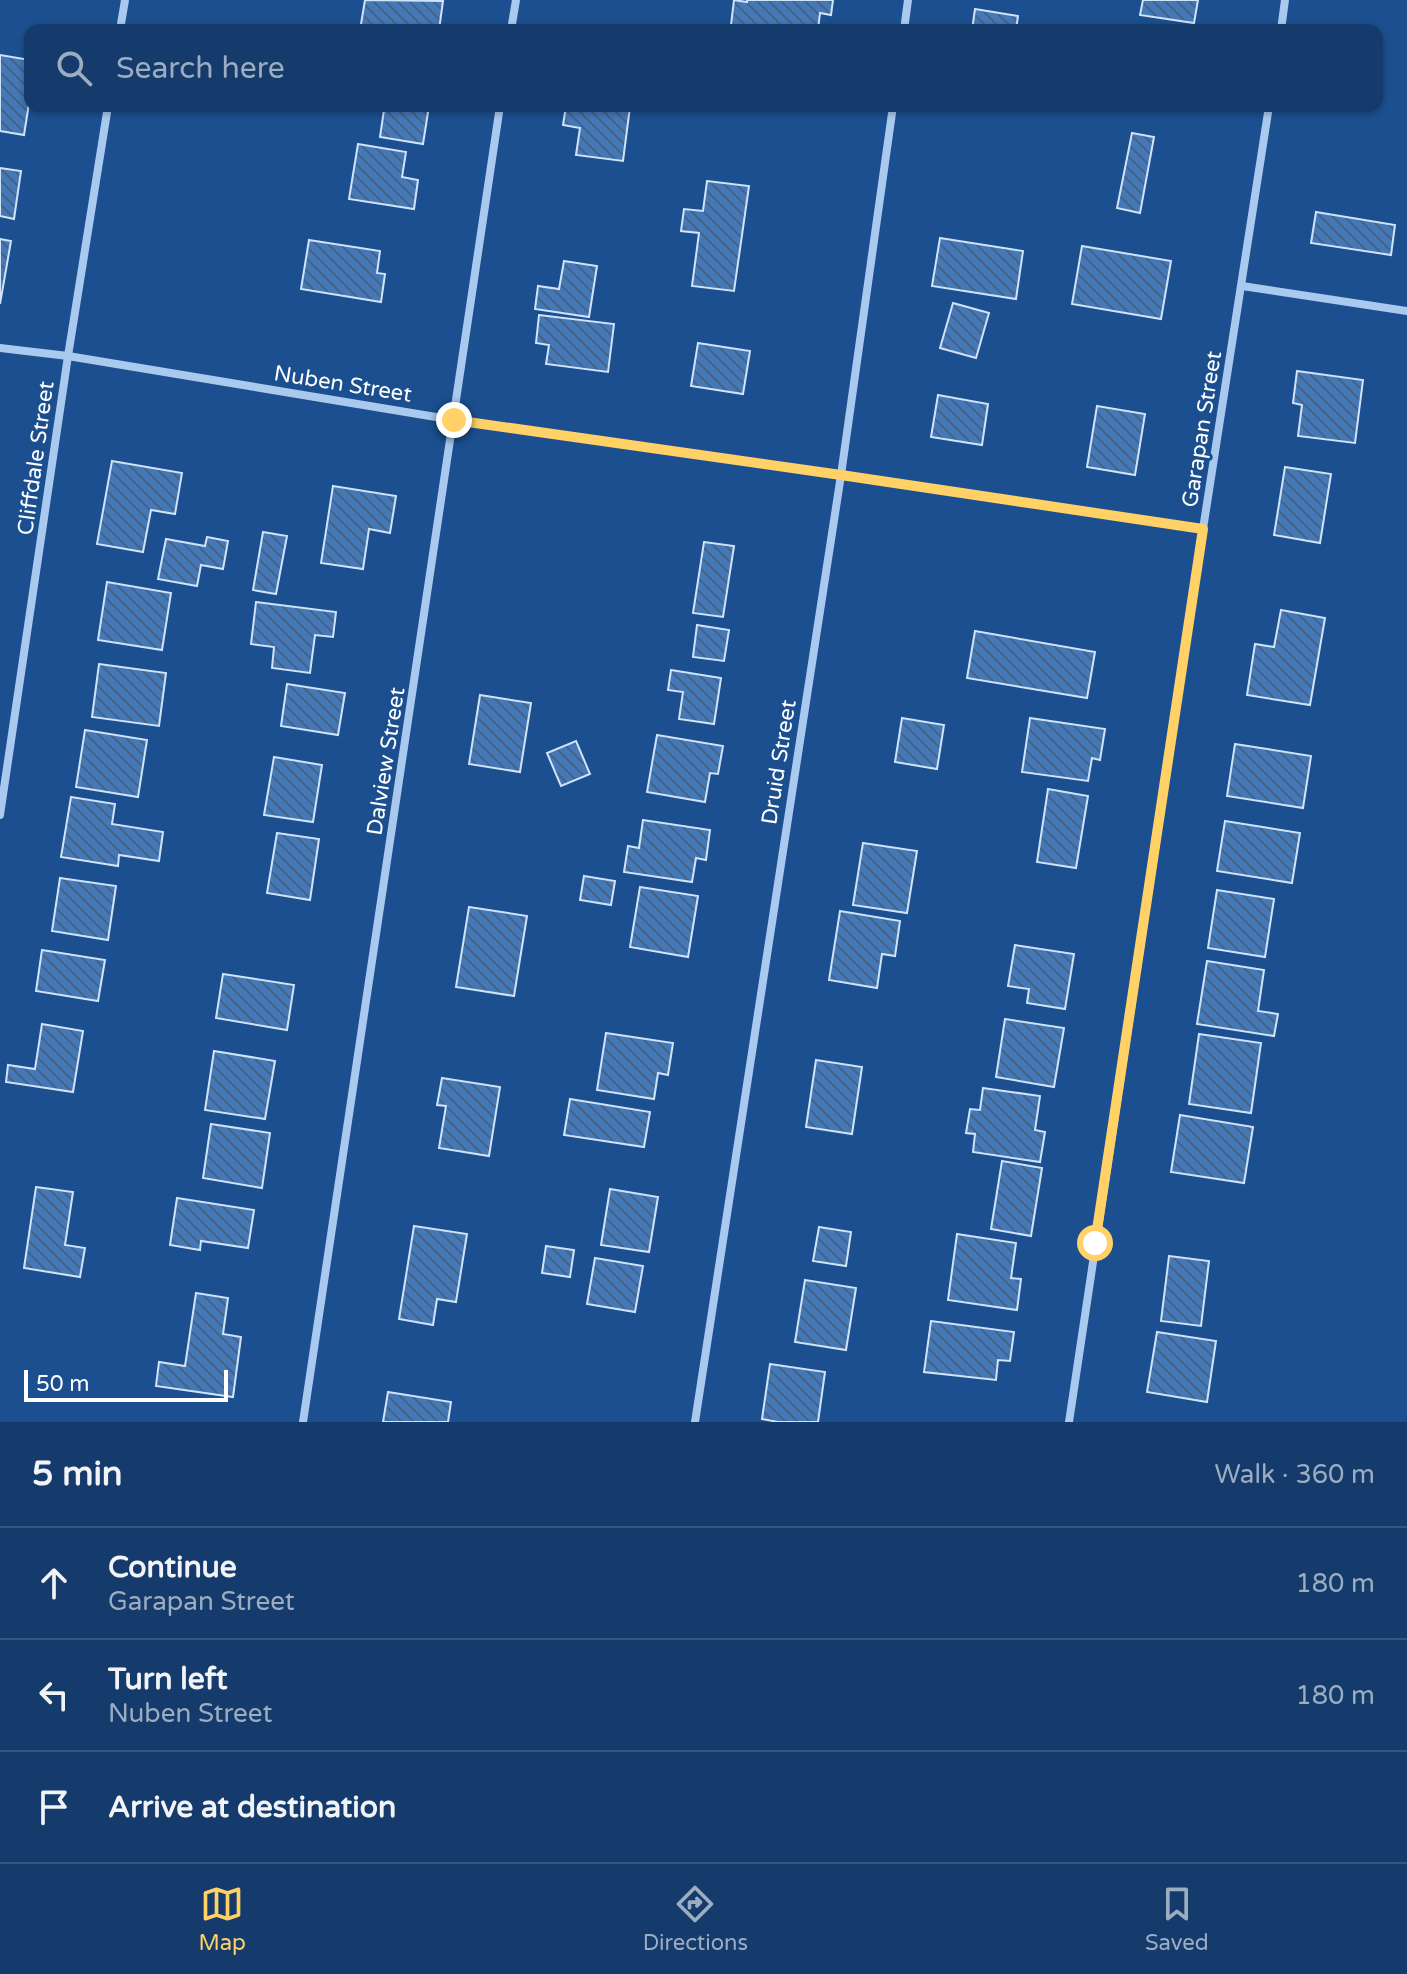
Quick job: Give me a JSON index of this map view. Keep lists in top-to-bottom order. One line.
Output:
{"streets":{"street":["Nuben Street","Garapan Street","Cliffdale Street","Dalview Street","Druid Street"]},"crossings":[["Nuben Street","Garapan Street"],["Nuben Street","Cliffdale Street"],["Nuben Street","Dalview Street"],["Nuben Street","Druid Street"]],"scale_bar":"50 m","page":{"search":"Search here","scale":"50 m","heading":["5 min","Walk · 360 m"],"list":[["Continue","Garapan Street","180 m"],["Turn left","Nuben Street","180 m"],"Arrive at destination"],"nav":["Map","Directions","Saved"]}}
